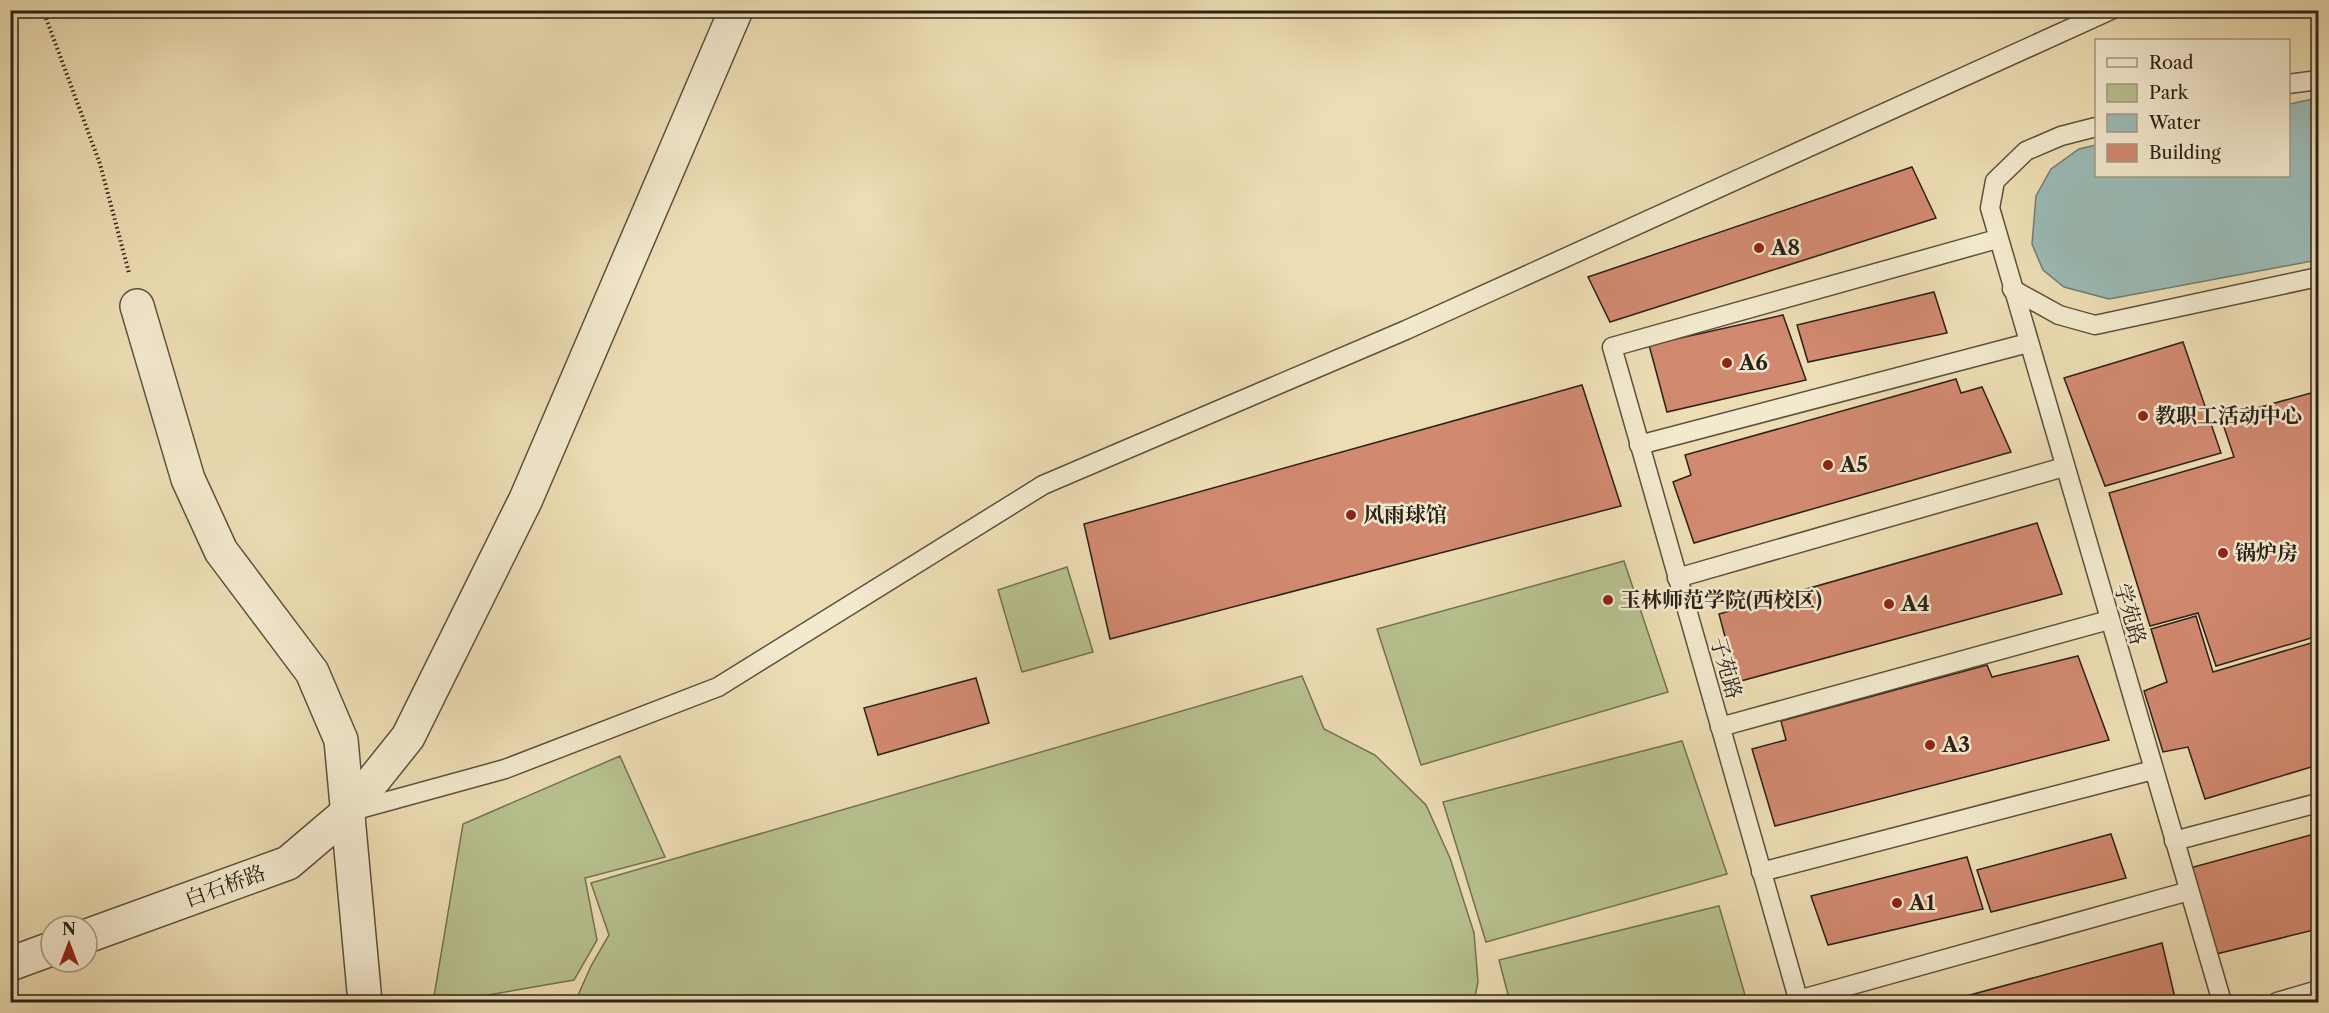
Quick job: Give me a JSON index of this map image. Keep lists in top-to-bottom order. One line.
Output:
{"streets":{"street":["白石桥路"],"lane":["学苑路","子苑路"]},"crossings":[["学苑路","子苑路"]],"places":["A8","A6","教职工活动中心","A5","风雨球馆","锅炉房","玉林师范学院(西校区)","A4","A3","A1"],"legend":["Road","Park","Water","Building"],"north":"top"}
